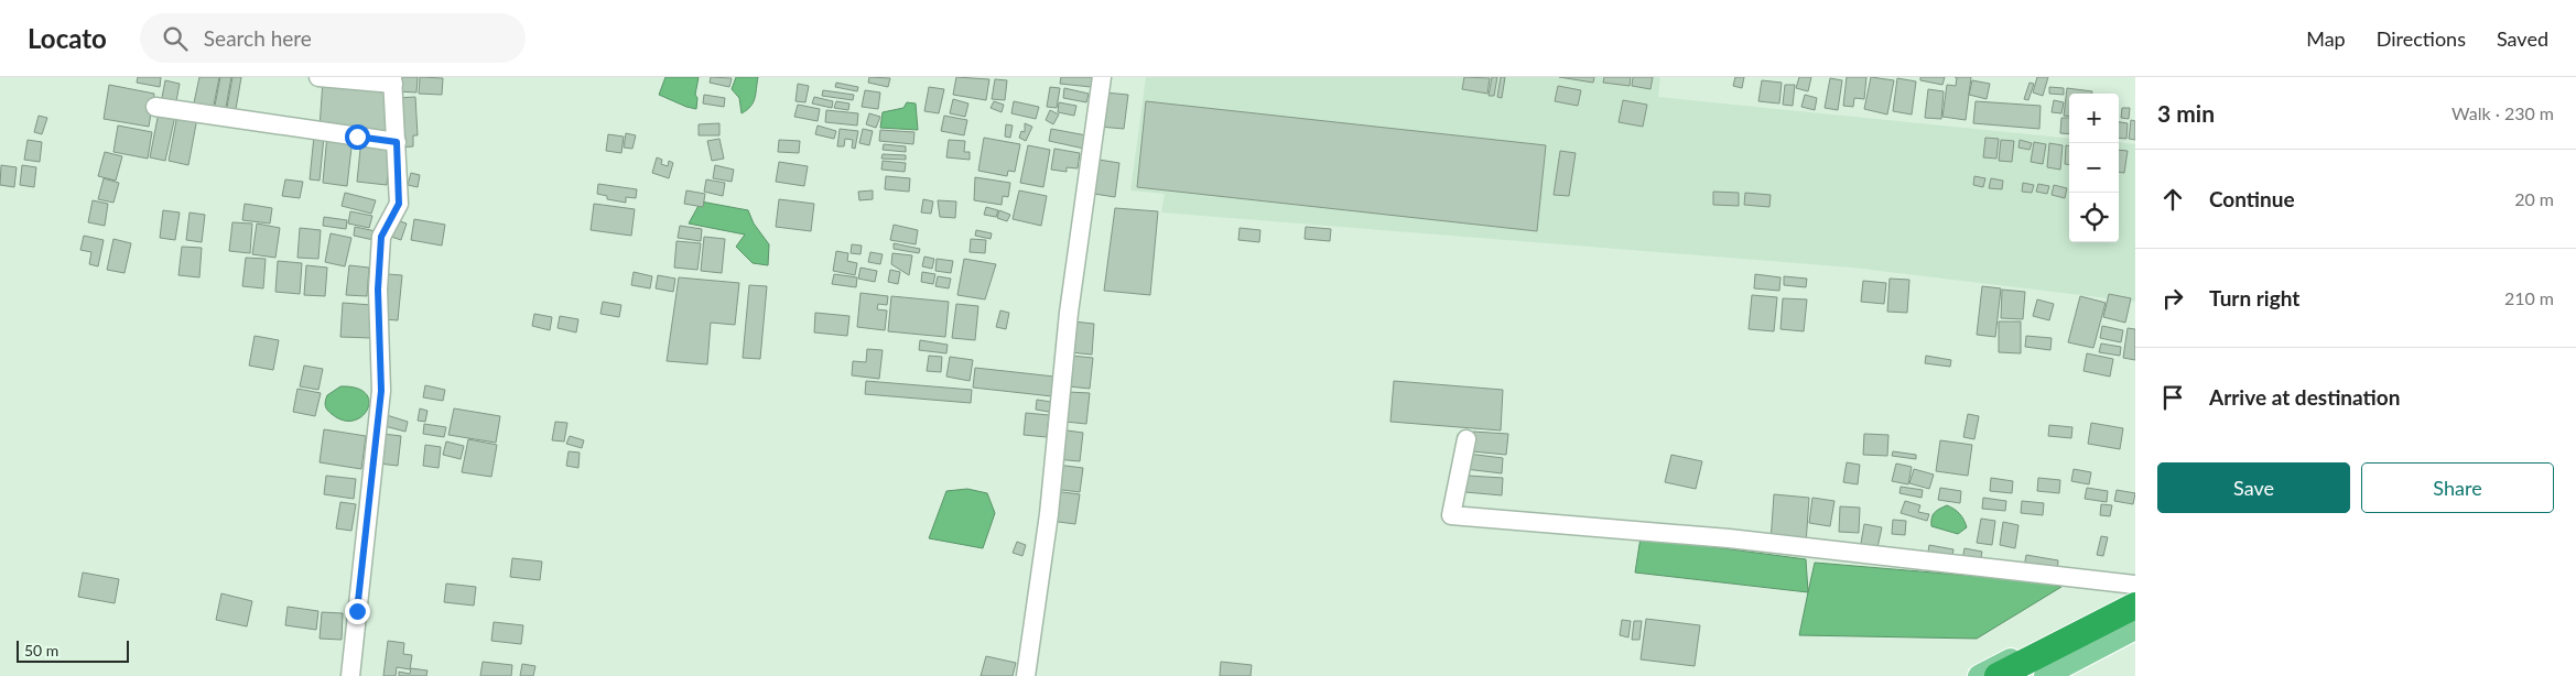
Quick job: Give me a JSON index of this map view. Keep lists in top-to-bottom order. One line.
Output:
{"scale_bar":"50 m","page":{"header":"Locato","search":"Search here","nav":["Map","Directions","Saved"],"heading":["3 min","Walk · 230 m"],"map_buttons":["+","−"],"list":[["Continue","20 m"],["Turn right","210 m"],"Arrive at destination"],"buttons":["Save","Share"],"scale":"50 m"}}
